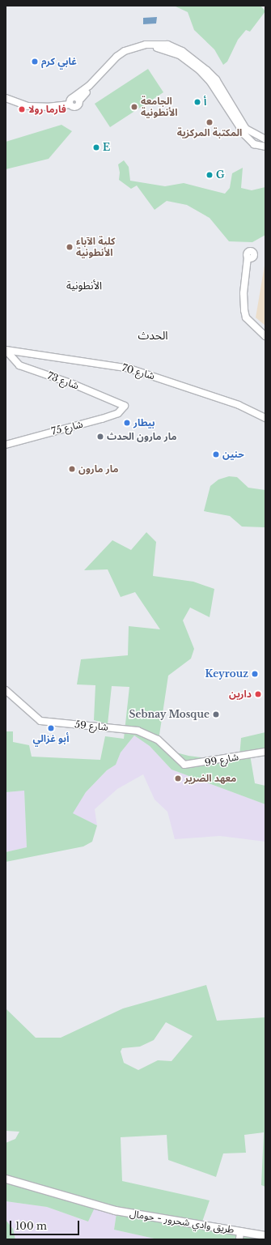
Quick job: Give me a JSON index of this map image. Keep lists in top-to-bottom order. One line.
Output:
{"streets":{"main road":["طريق وادي شحرور - حومال"],"street":["شارع 70","شارع 73","شارع 75","شارع 59","شارع 99"]},"crossings":[["شارع 70","شارع 73"],["شارع 73","شارع 75"],["شارع 59","شارع 99"]],"districts":["الأنطونية","الحدث"],"places":["غابي كرم","أ","الجامعة الأنطونية","فارما رولا","المكتبة المركزية","E","G","كلية الآباء الأنطونية","بيطار","مار مارون الحدث","حنين","مار مارون","Keyrouz","دارين","Sebnay Mosque","أبو غزالي","معهد الضرير"],"scale_bar":"100 m"}
